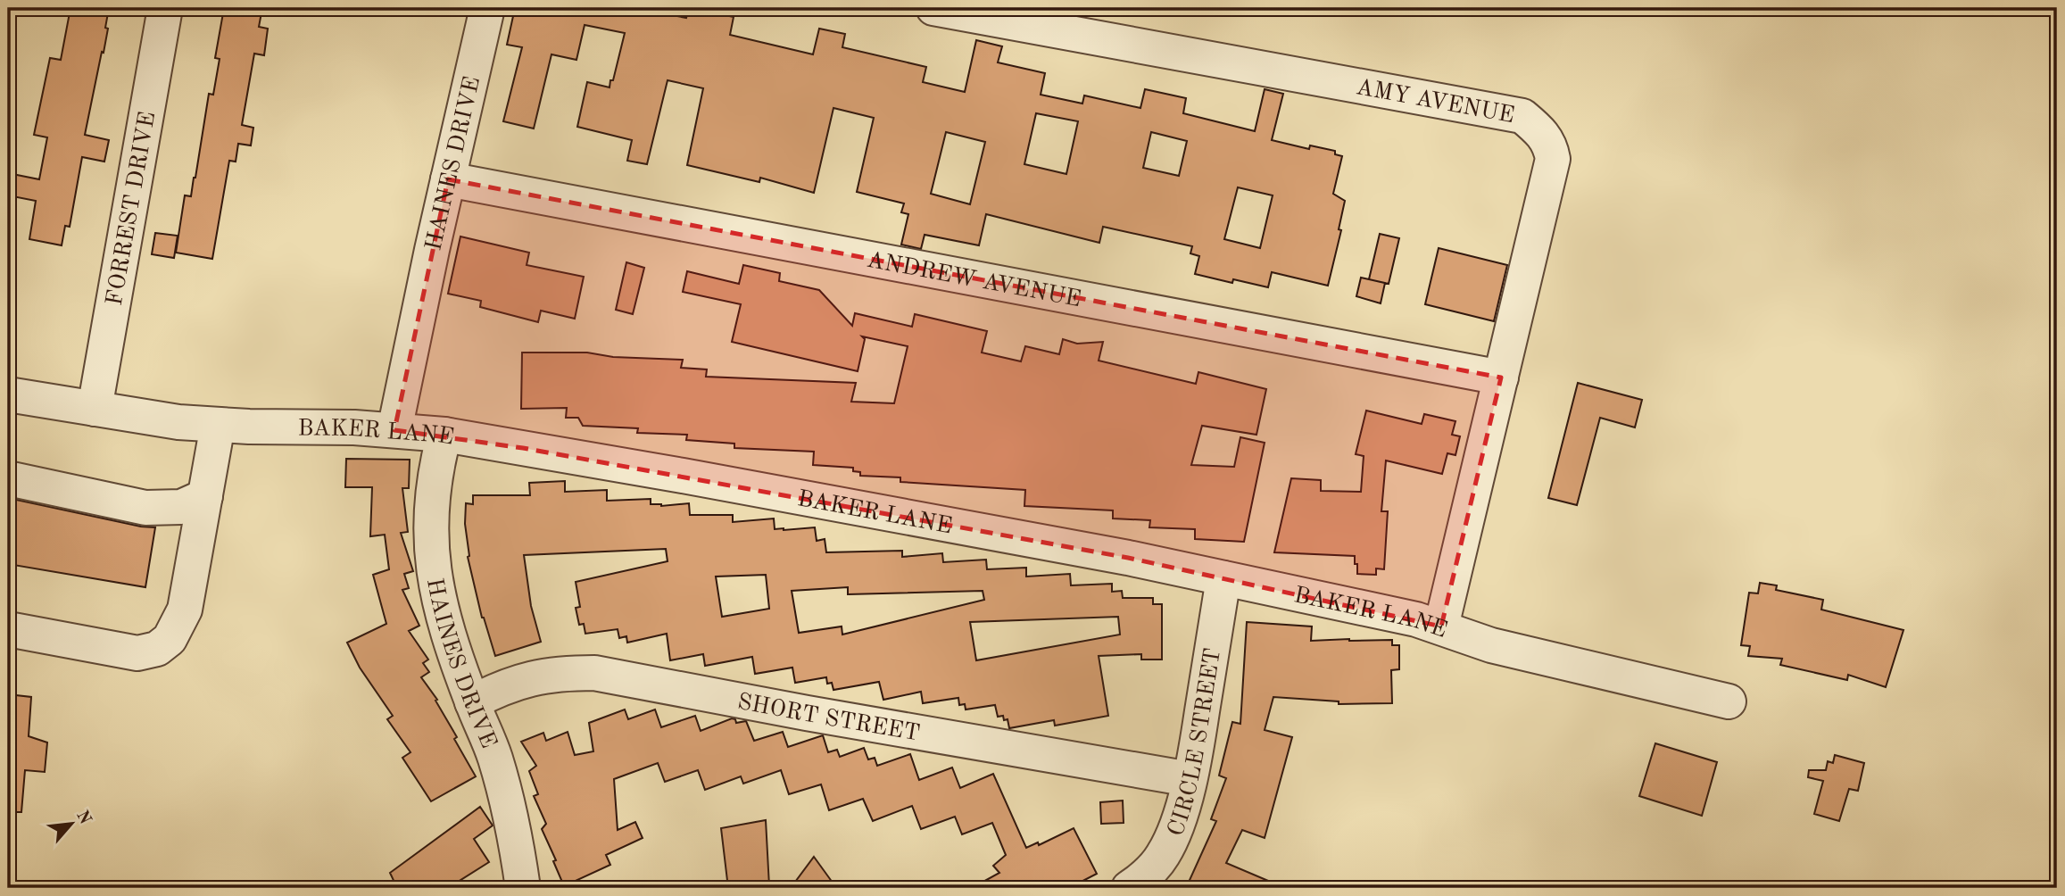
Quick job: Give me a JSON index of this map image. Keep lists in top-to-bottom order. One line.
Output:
{"streets":{"street":["AMY AVENUE","HAINES DRIVE","FORREST DRIVE","ANDREW AVENUE","BAKER LANE","SHORT STREET","CIRCLE STREET"]},"crossings":[["AMY AVENUE","ANDREW AVENUE"],["AMY AVENUE","BAKER LANE"],["HAINES DRIVE","ANDREW AVENUE"],["HAINES DRIVE","BAKER LANE"],["HAINES DRIVE","SHORT STREET"],["FORREST DRIVE","BAKER LANE"],["BAKER LANE","CIRCLE STREET"],["SHORT STREET","CIRCLE STREET"]],"north":"top right"}
